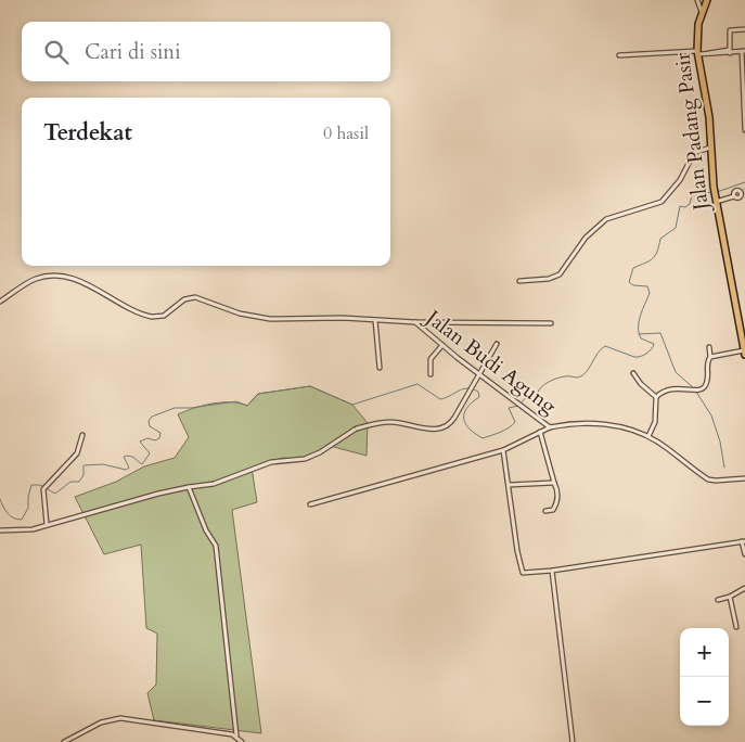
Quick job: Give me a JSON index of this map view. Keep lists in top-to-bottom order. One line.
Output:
{"streets":{"highway":["Jalan Padang Pasir"],"street":["Jalan Budi Agung"]},"page":{"search":"Cari di sini","heading":["Terdekat","0 hasil"],"map_buttons":["+","−"]}}
